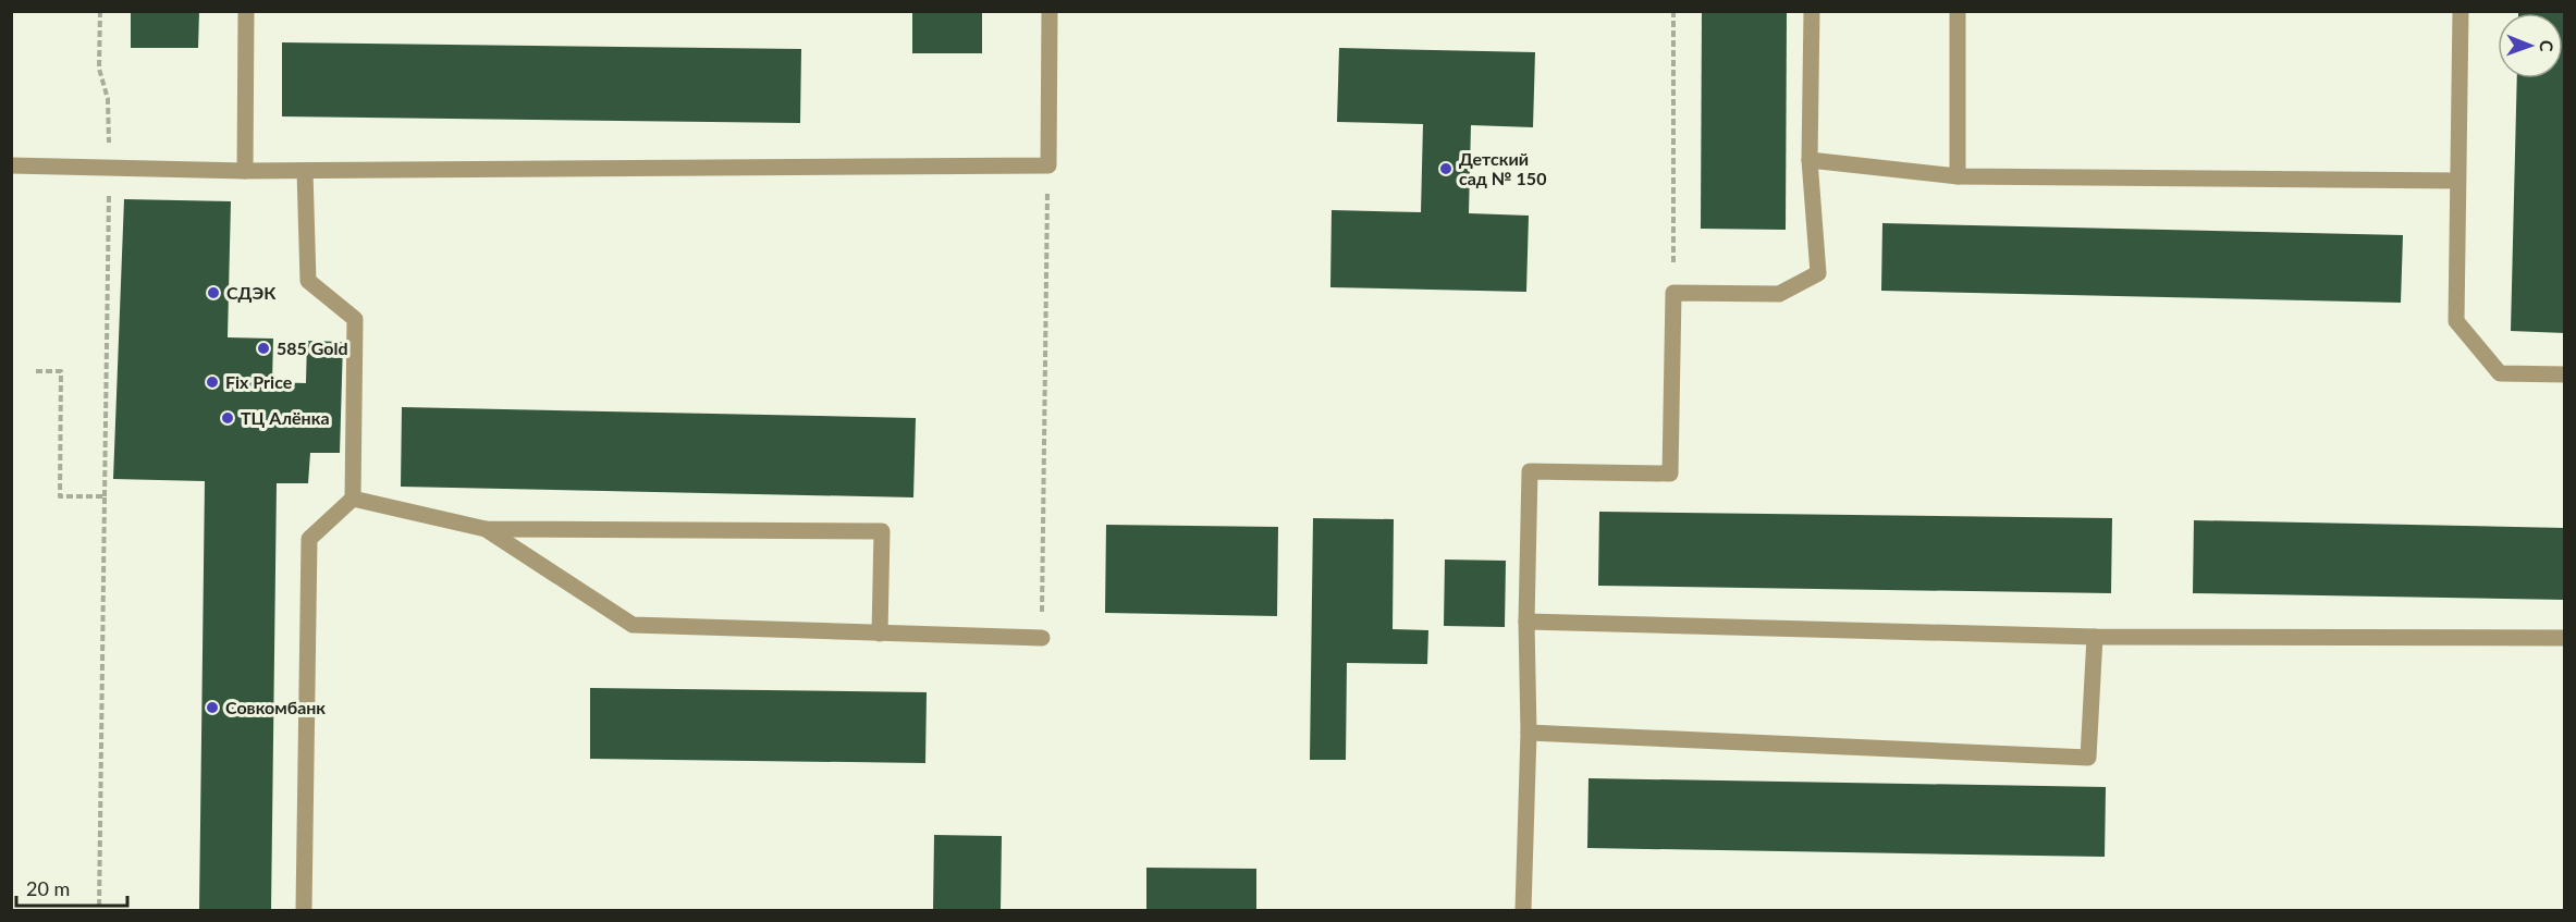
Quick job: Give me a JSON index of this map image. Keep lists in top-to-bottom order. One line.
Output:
{"places":["Детский сад № 150","СДЭК","585 Gold","Fix Price","ТЦ Алёнка","Совкомбанк"],"scale_bar":"20 m","north":"right"}
